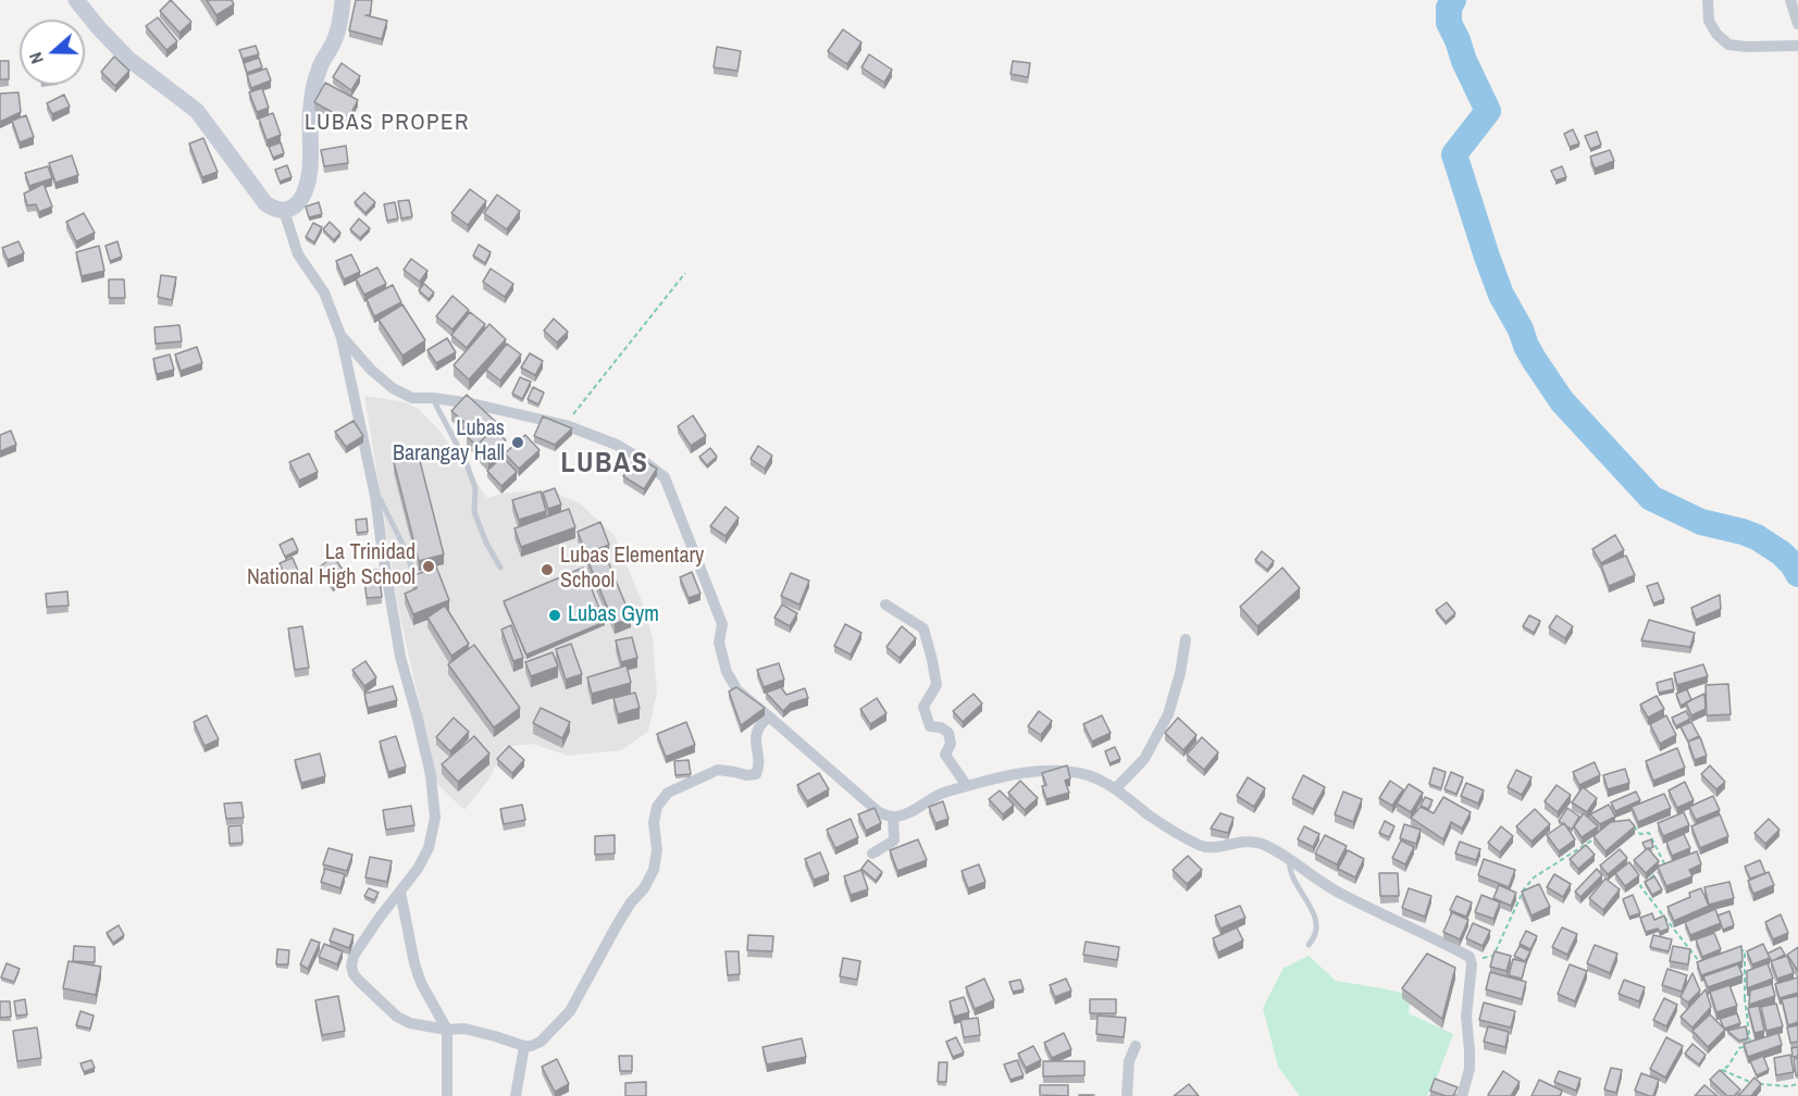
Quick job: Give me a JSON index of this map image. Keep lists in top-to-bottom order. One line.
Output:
{"districts":["LUBAS PROPER","LUBAS"],"places":["Lubas Barangay Hall","La Trinidad National High School","Lubas Elementary School","Lubas Gym"],"north":"left"}
